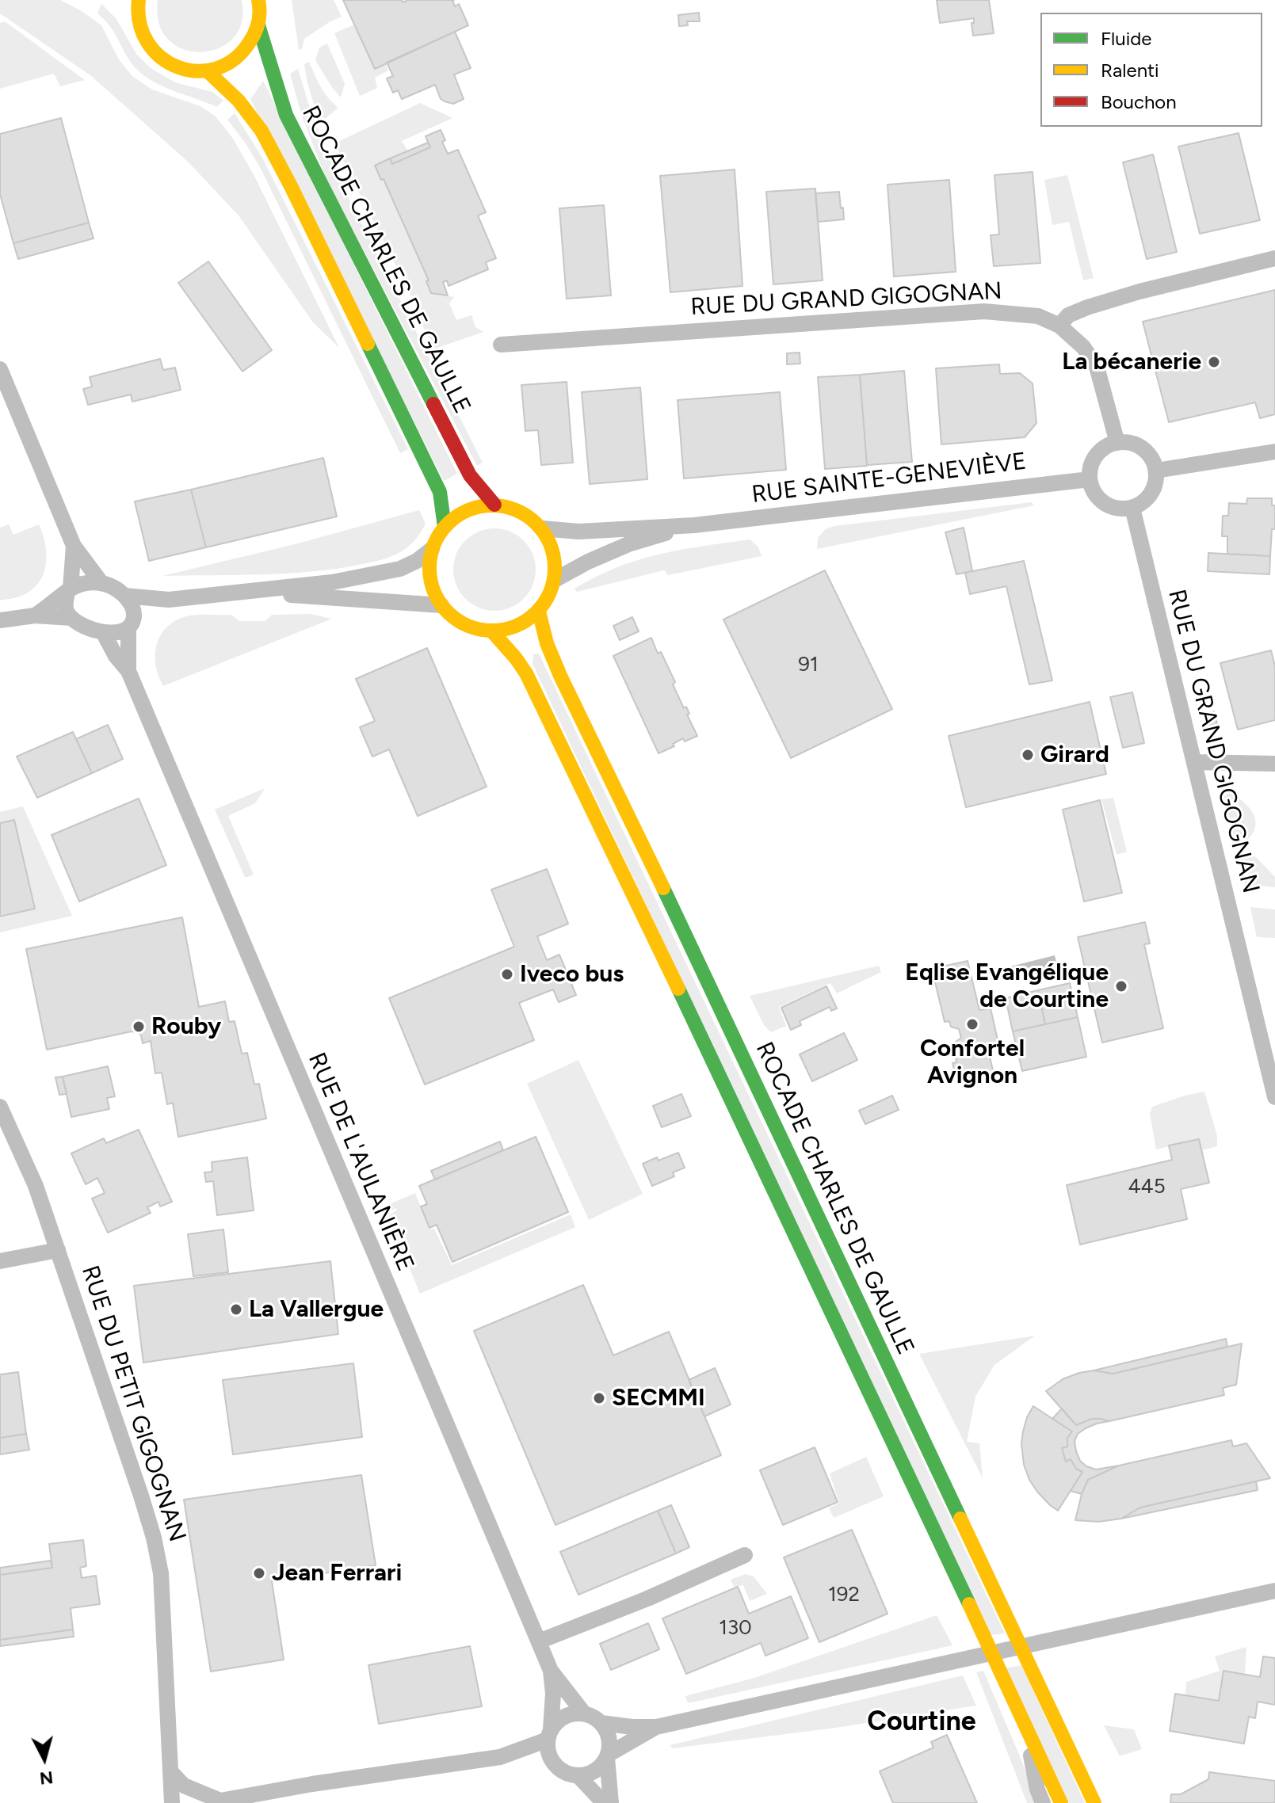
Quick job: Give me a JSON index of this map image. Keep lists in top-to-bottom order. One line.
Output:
{"streets":{"main road":["ROCADE CHARLES DE GAULLE"],"street":["RUE DU GRAND GIGOGNAN","RUE SAINTE-GENEVIÈVE","RUE DE L'AULANIÈRE","RUE DU PETIT GIGOGNAN"]},"crossings":[["RUE DU GRAND GIGOGNAN","RUE SAINTE-GENEVIÈVE"]],"districts":["Courtine"],"places":["La bécanerie","Girard","Iveco bus","Eqlise Evangélique de Courtine","Confortel Avignon","Rouby","La Vallergue","SECMMI","Jean Ferrari"],"house_numbers":["91","445","192","130"],"legend":["Fluide","Ralenti","Bouchon"],"north":"bottom"}
